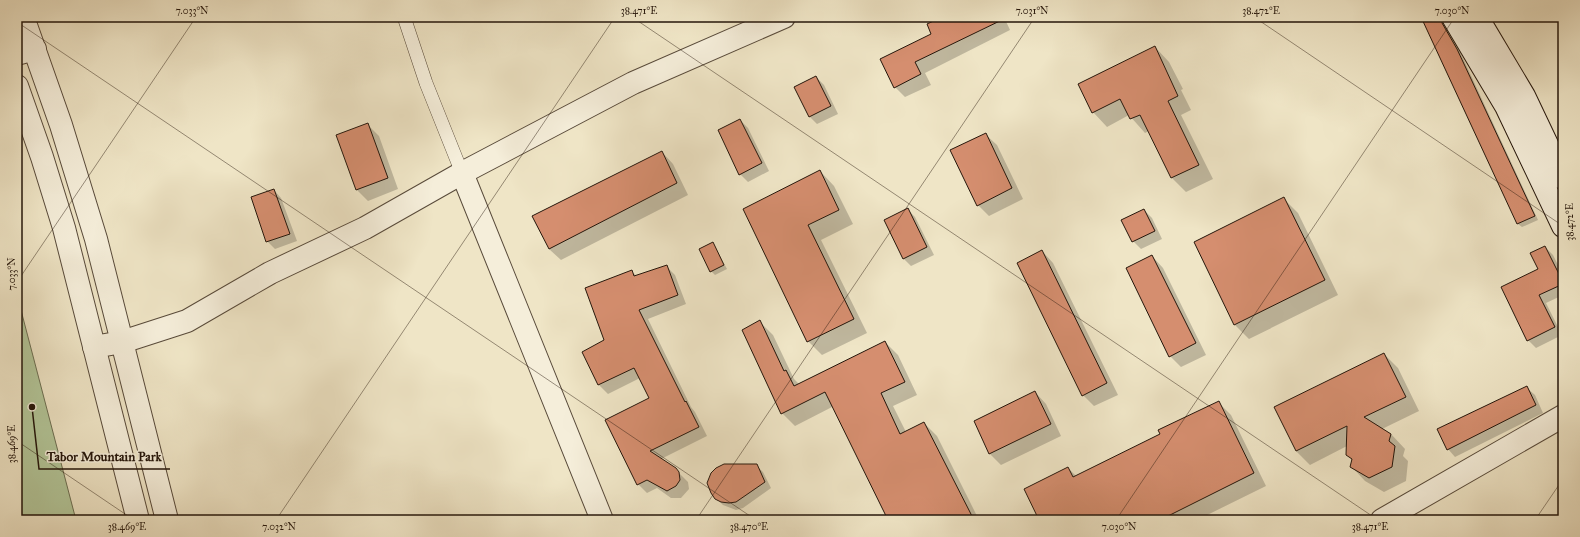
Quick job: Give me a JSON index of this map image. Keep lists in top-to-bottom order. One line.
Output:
{"places":["Tabor Mountain Park"],"coordinates":["7.033°N","38.471°E","7.031°N","38.472°E","7.030°N","38.469°E","7.032°N","38.470°E"]}
